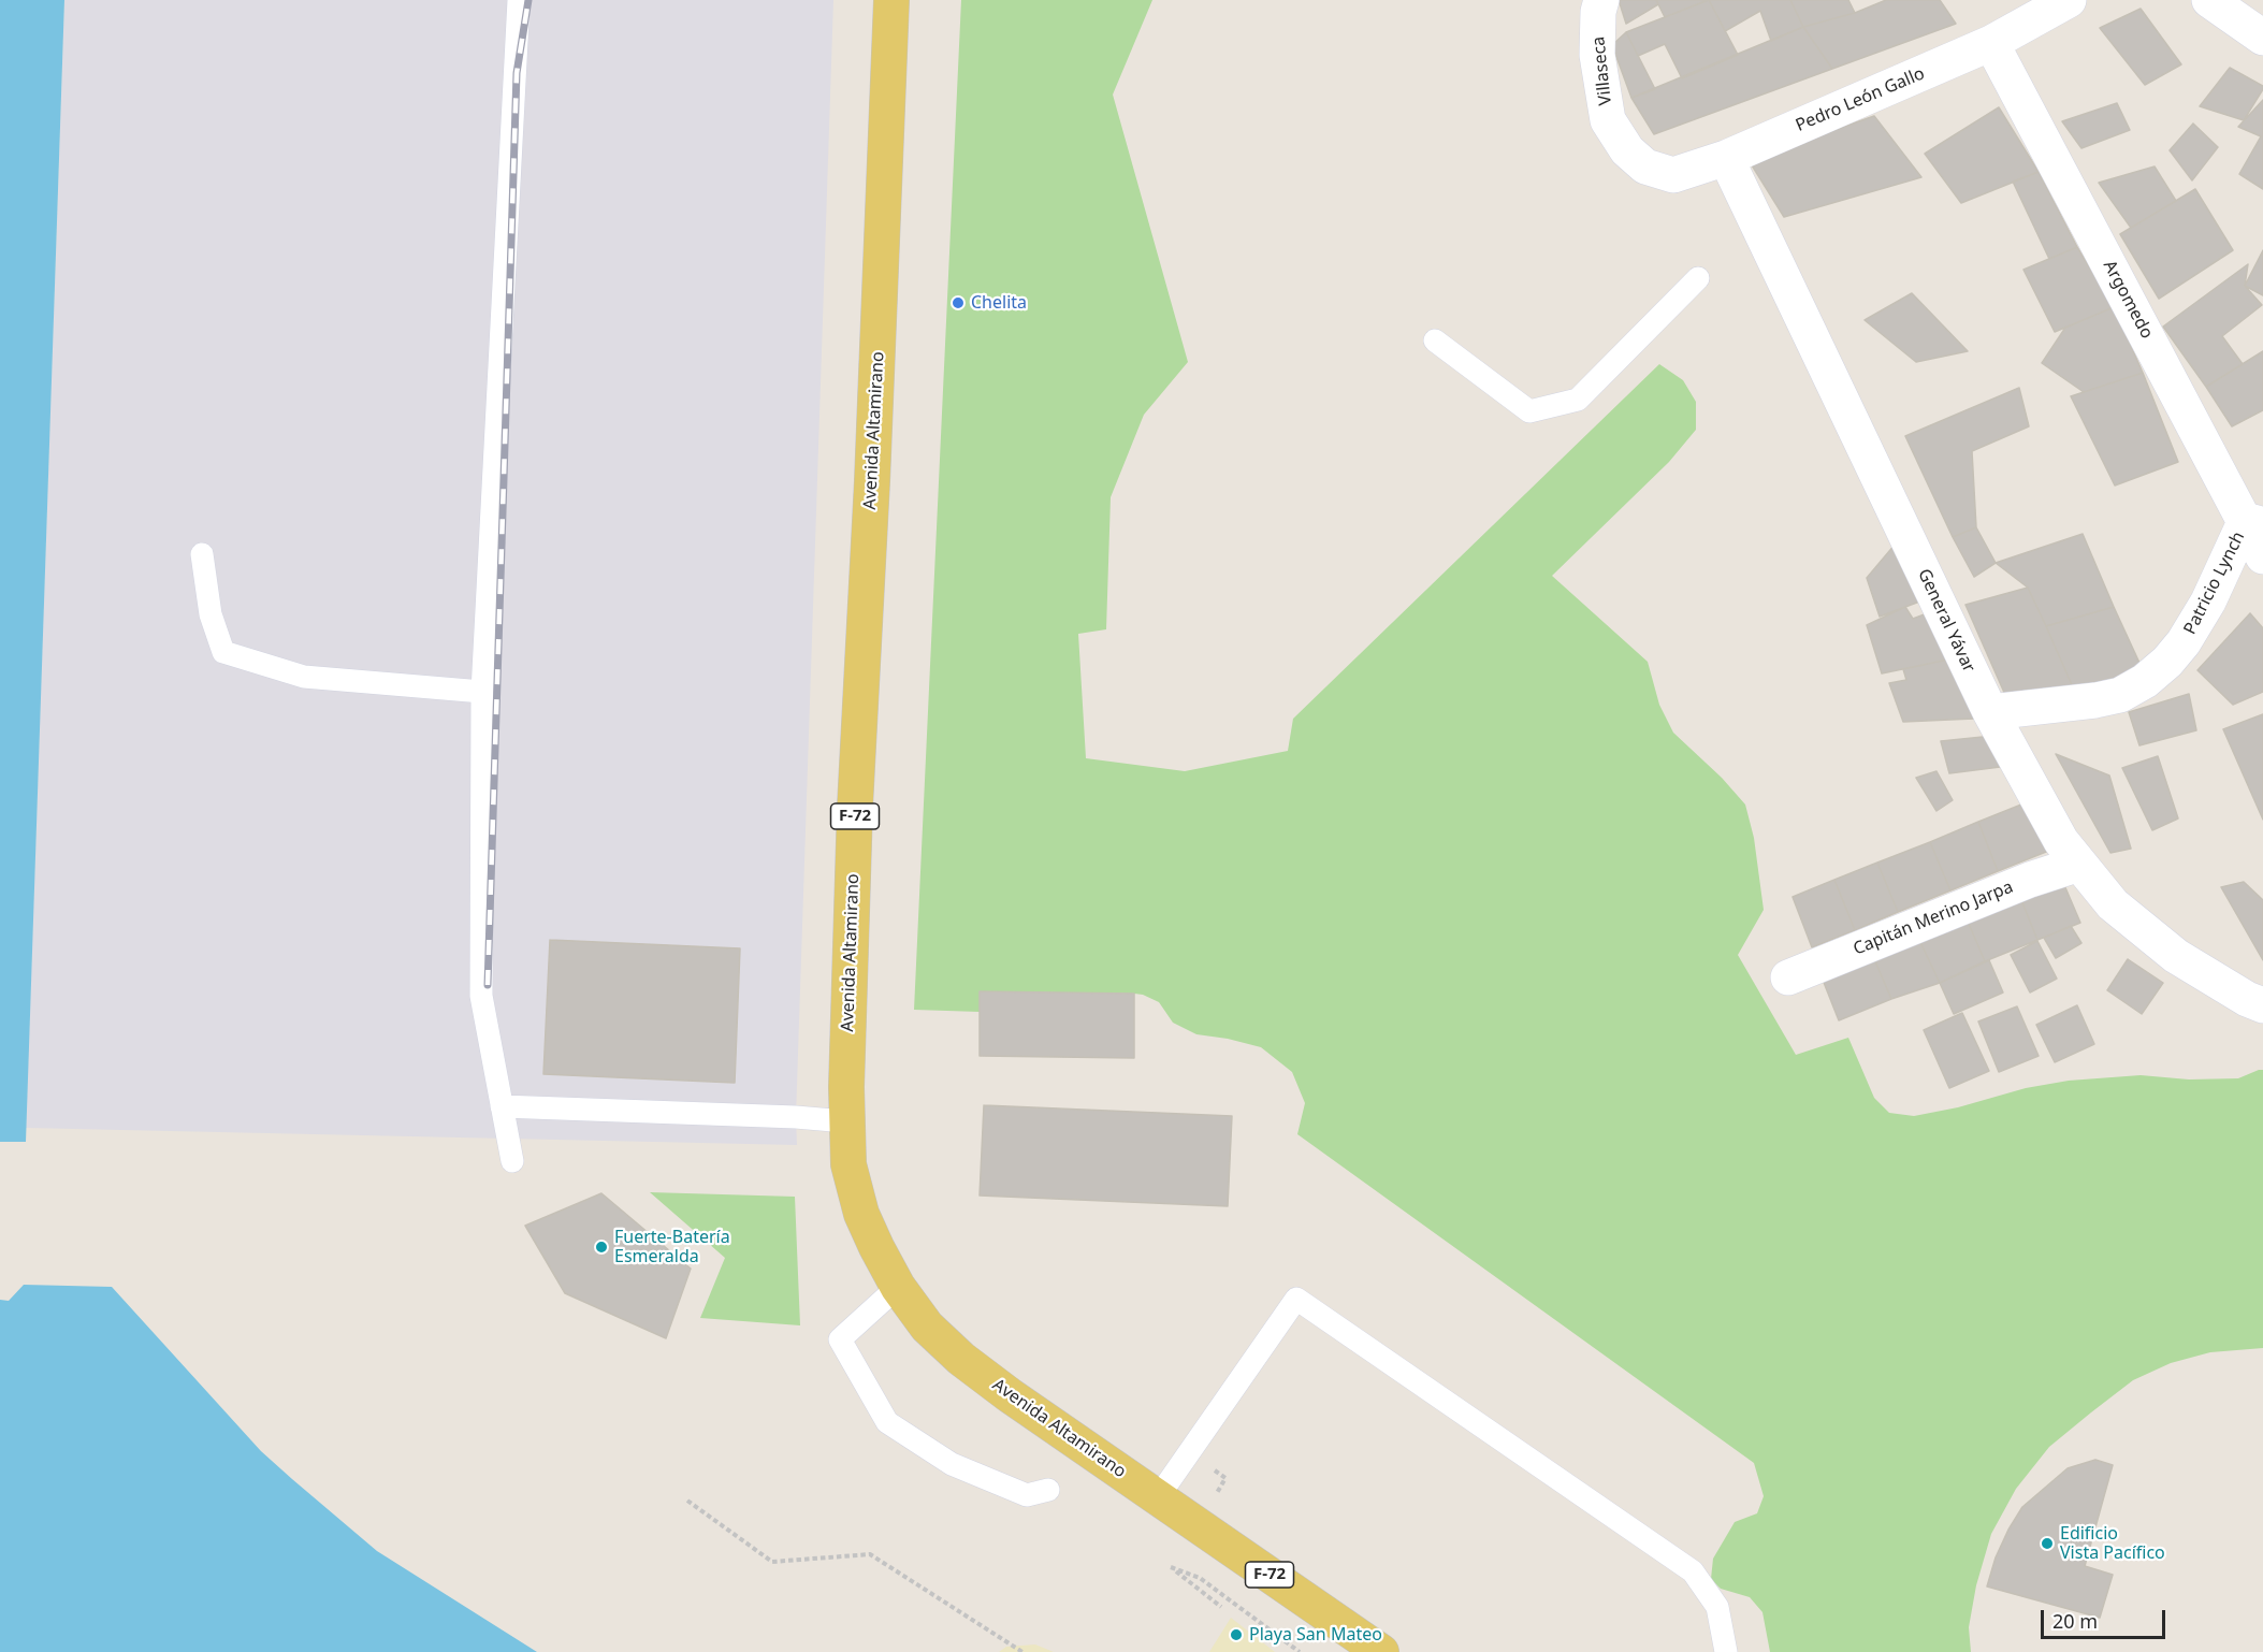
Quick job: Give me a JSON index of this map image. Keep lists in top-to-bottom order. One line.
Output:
{"streets":{"main road":["Avenida Altamirano","F-72"],"street":["Villaseca","Pedro León Gallo","Argomedo","Patricio Lynch","General Yávar","Capitán Merino Jarpa"]},"crossings":[["Villaseca","Pedro León Gallo"],["Pedro León Gallo","Argomedo"],["Pedro León Gallo","General Yávar"],["Argomedo","Patricio Lynch"],["Patricio Lynch","General Yávar"],["General Yávar","Capitán Merino Jarpa"]],"places":["Chelita","Fuerte-Batería Esmeralda","Edificio Vista Pacífico","Playa San Mateo"],"scale_bar":"20 m"}
